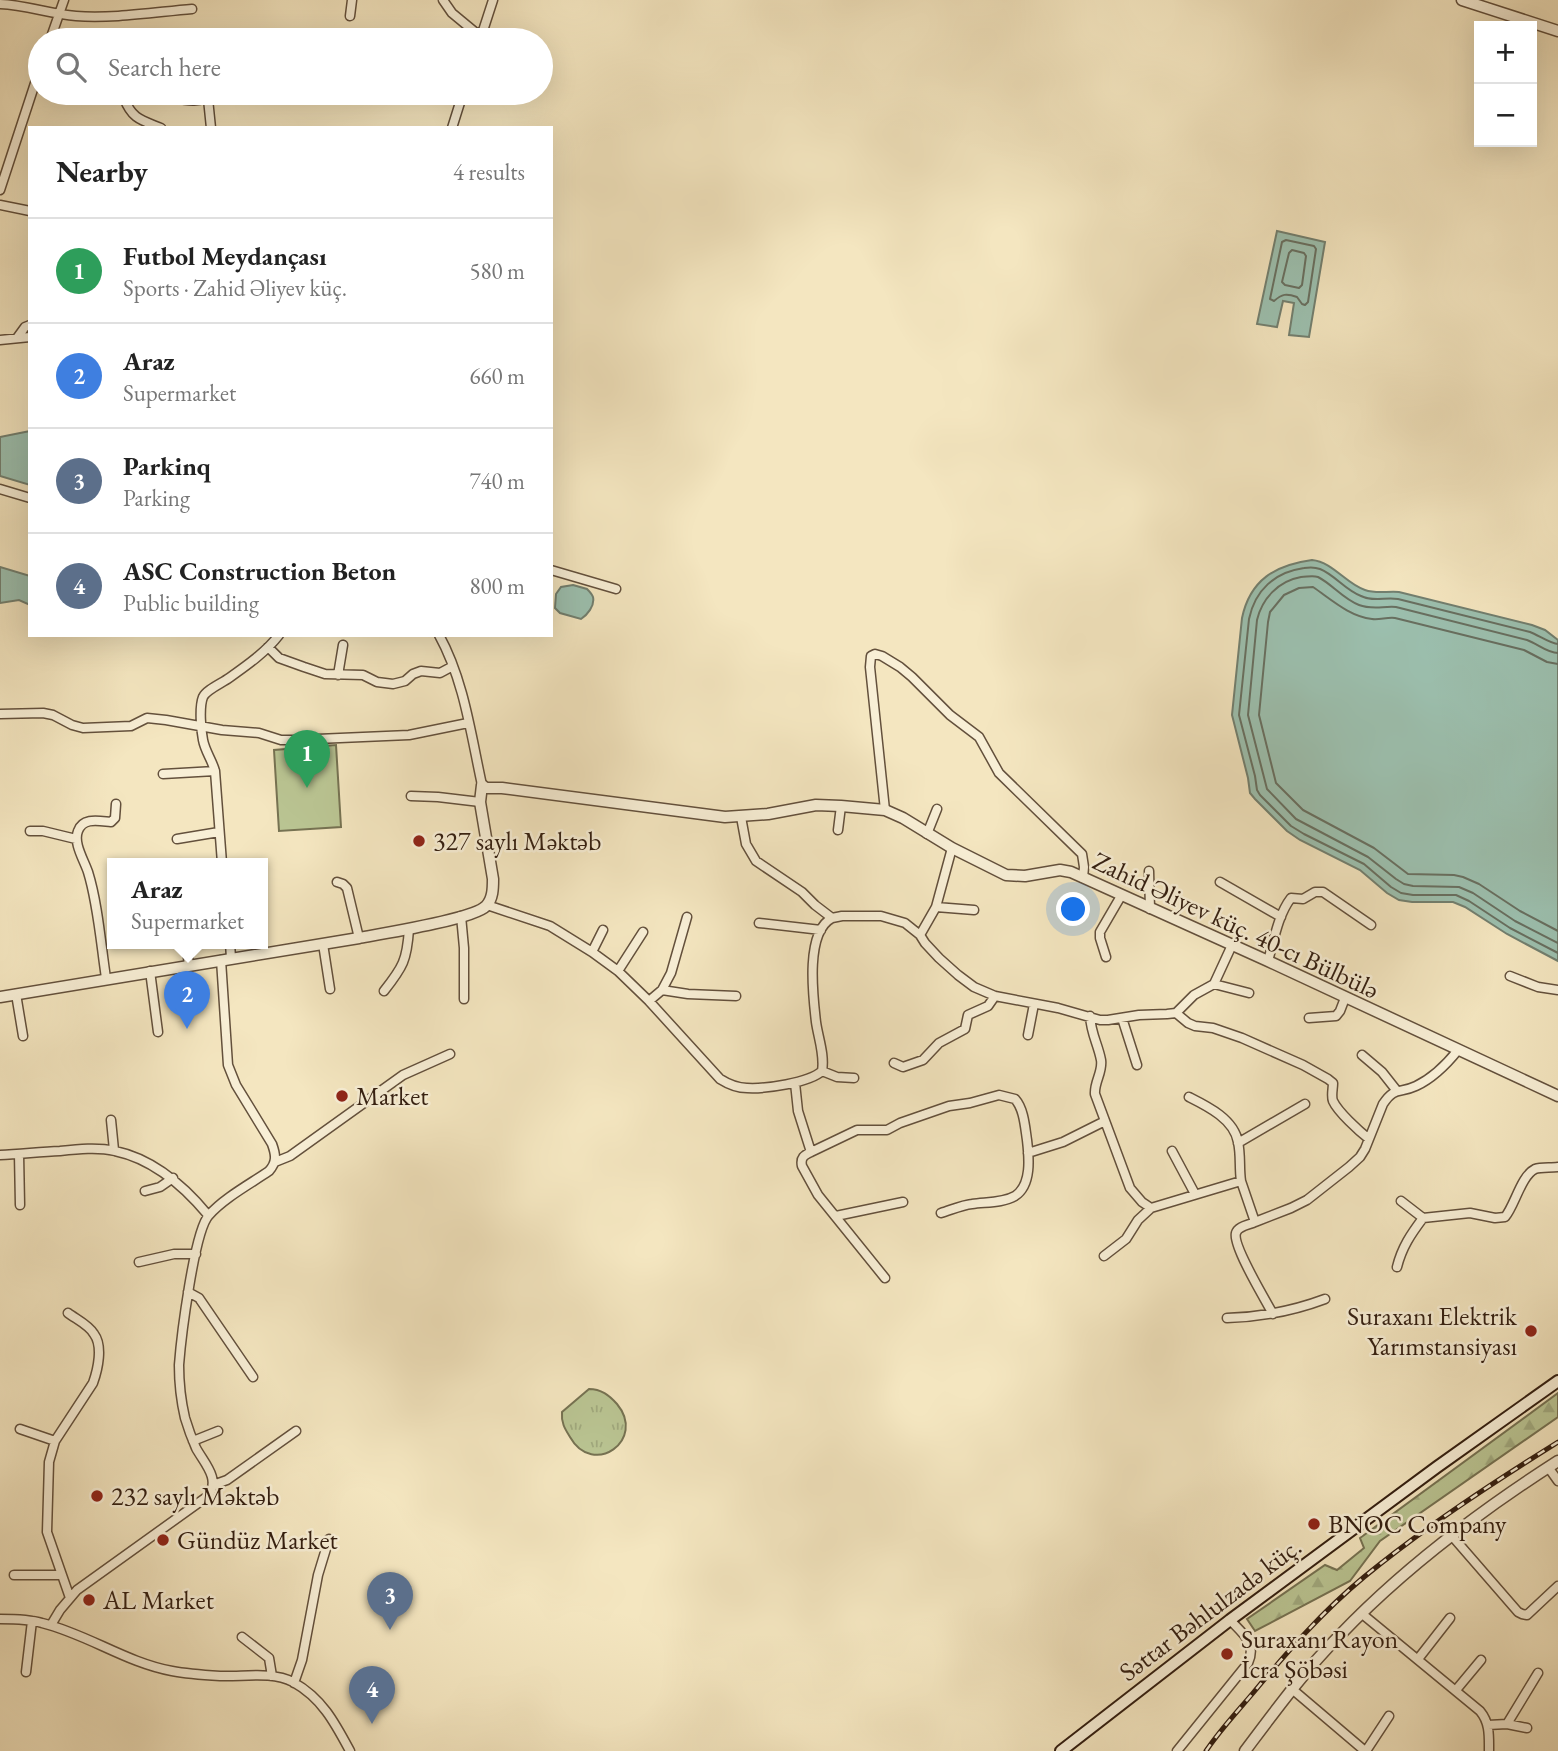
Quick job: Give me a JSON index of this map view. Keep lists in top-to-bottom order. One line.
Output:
{"streets":{"main road":["Səttar Bəhlulzadə küç."],"street":["Zahid Əliyev küç. 40-cı Bülbülə"]},"places":["327 saylı Məktəb","Market","Suraxanı Elektrik Yarımstansiyası","232 saylı Məktəb","BNOC Company","Gündüz Market","AL Market","Suraxanı Rayon İcra Şöbəsi"],"page":{"map_buttons":["+","−"],"search":"Search here","heading":["Nearby","4 results"],"list":[{"mark":"1","name":"Futbol Meydançası","note":"Sports · Zahid Əliyev küç.","value":"580 m"},{"mark":"2","name":"Araz","note":"Supermarket","value":"660 m"},{"mark":"3","name":"Parkinq","note":"Parking","value":"740 m"},{"mark":"4","name":"ASC Construction Beton","note":"Public building","value":"800 m"}],"pins":["1","2","3","4"],"popup":["Araz","Supermarket"]}}
